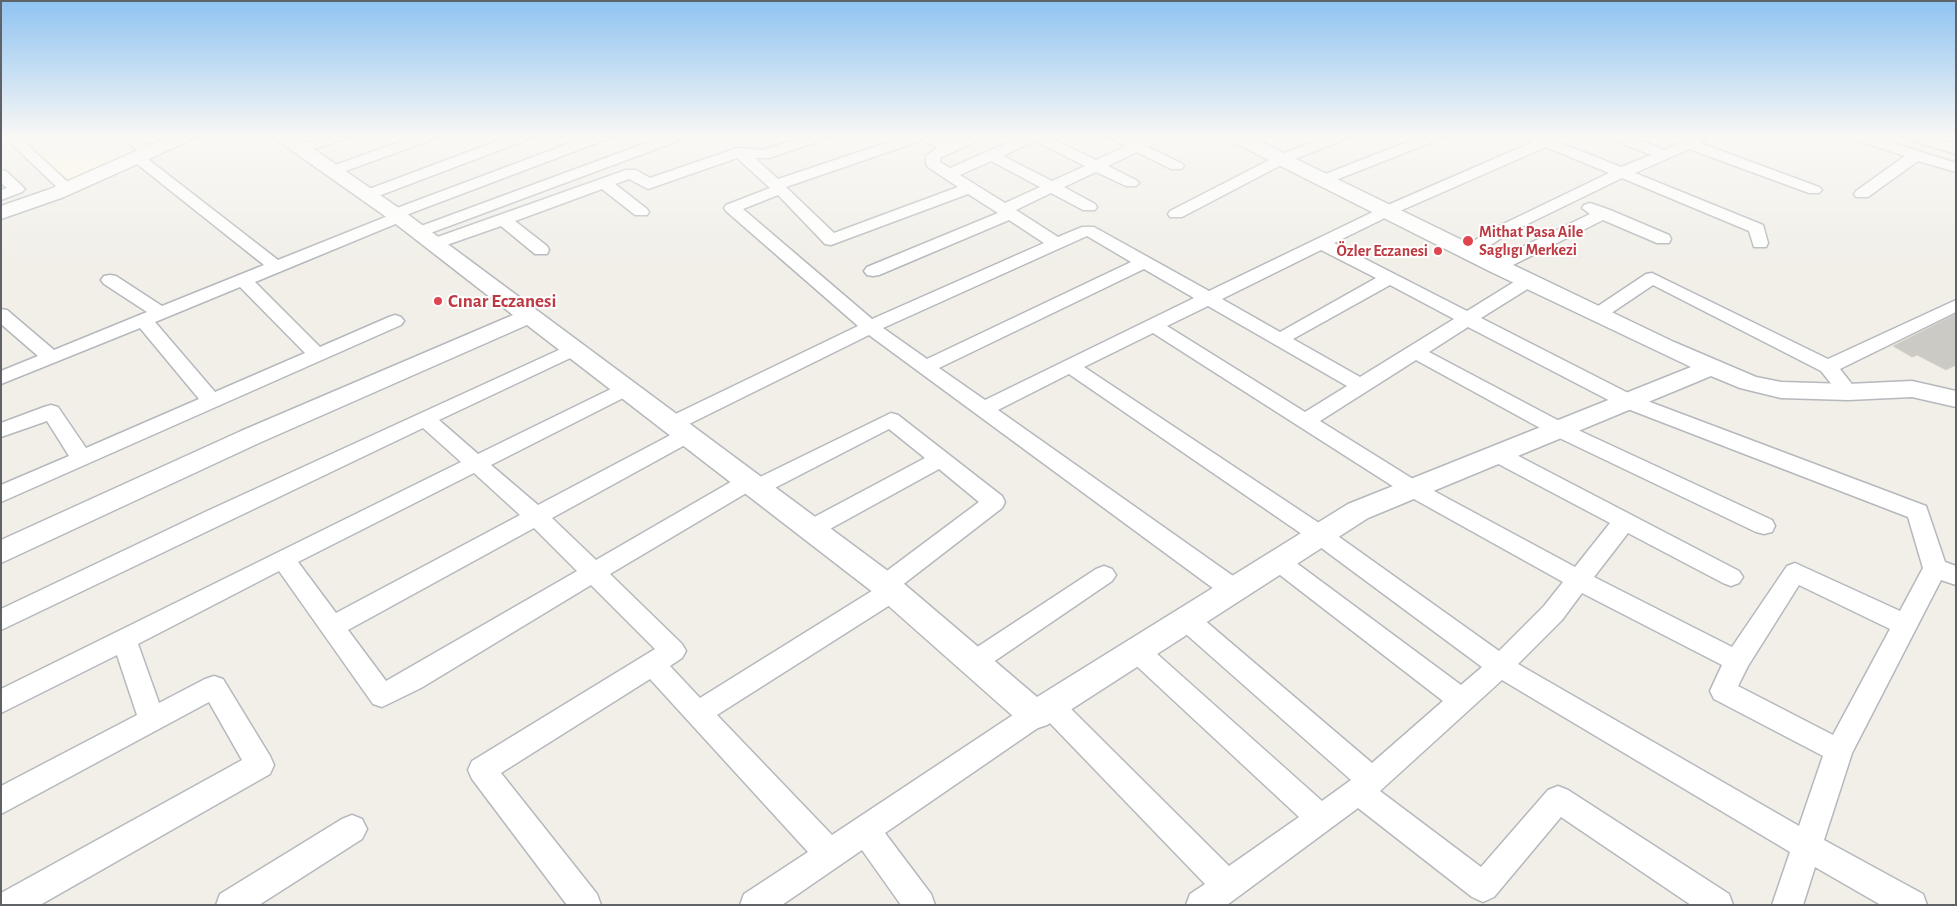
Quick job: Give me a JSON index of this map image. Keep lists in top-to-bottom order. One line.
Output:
{"places":["Mithat Pasa Aile Saglıgı Merkezi","Özler Eczanesi","Cınar Eczanesi"]}
